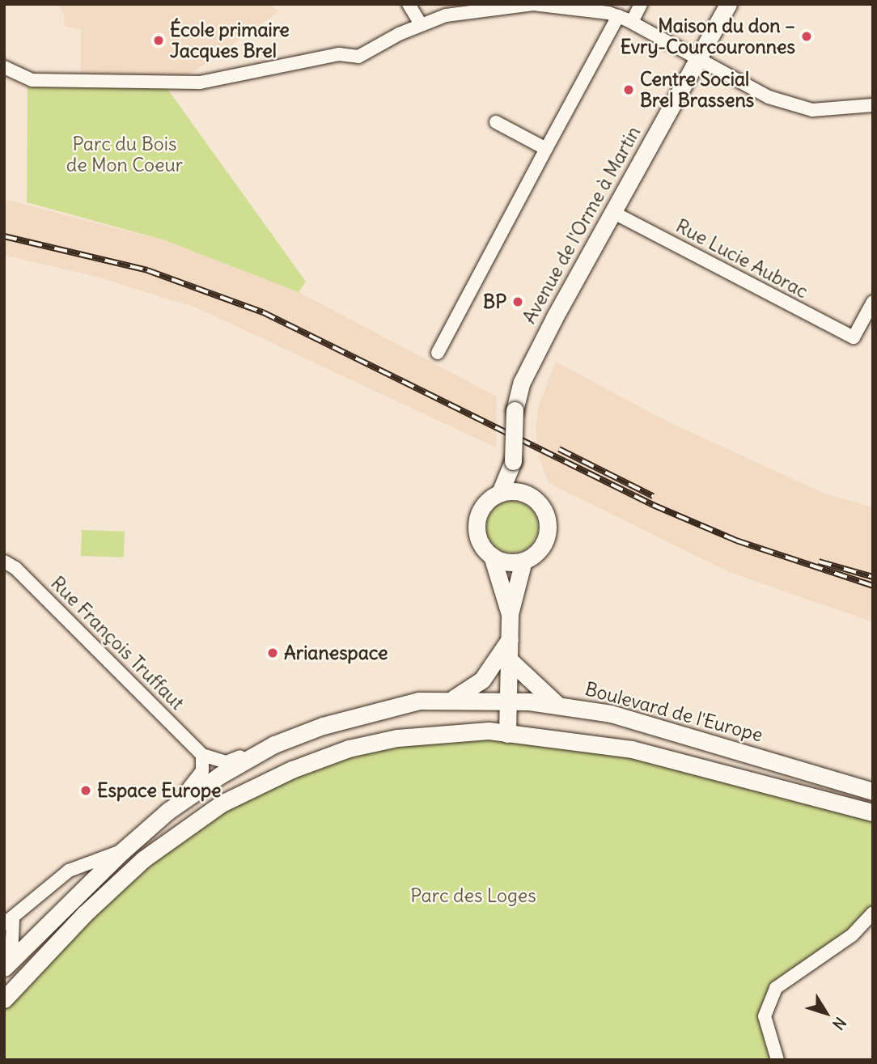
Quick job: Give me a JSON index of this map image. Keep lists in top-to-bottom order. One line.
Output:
{"streets":{"main road":["Avenue de l'Orme à Martin","Boulevard de l'Europe"],"street":["Rue Lucie Aubrac","Rue François Truffaut"]},"crossings":[["Avenue de l'Orme à Martin","Rue Lucie Aubrac"]],"parks":["Parc du Bois de Mon Coeur","Parc des Loges"],"places":["Maison du don – Evry-Courcouronnes","École primaire Jacques Brel","Centre Social Brel Brassens","BP","Arianespace","Espace Europe"],"north":"bottom right"}
